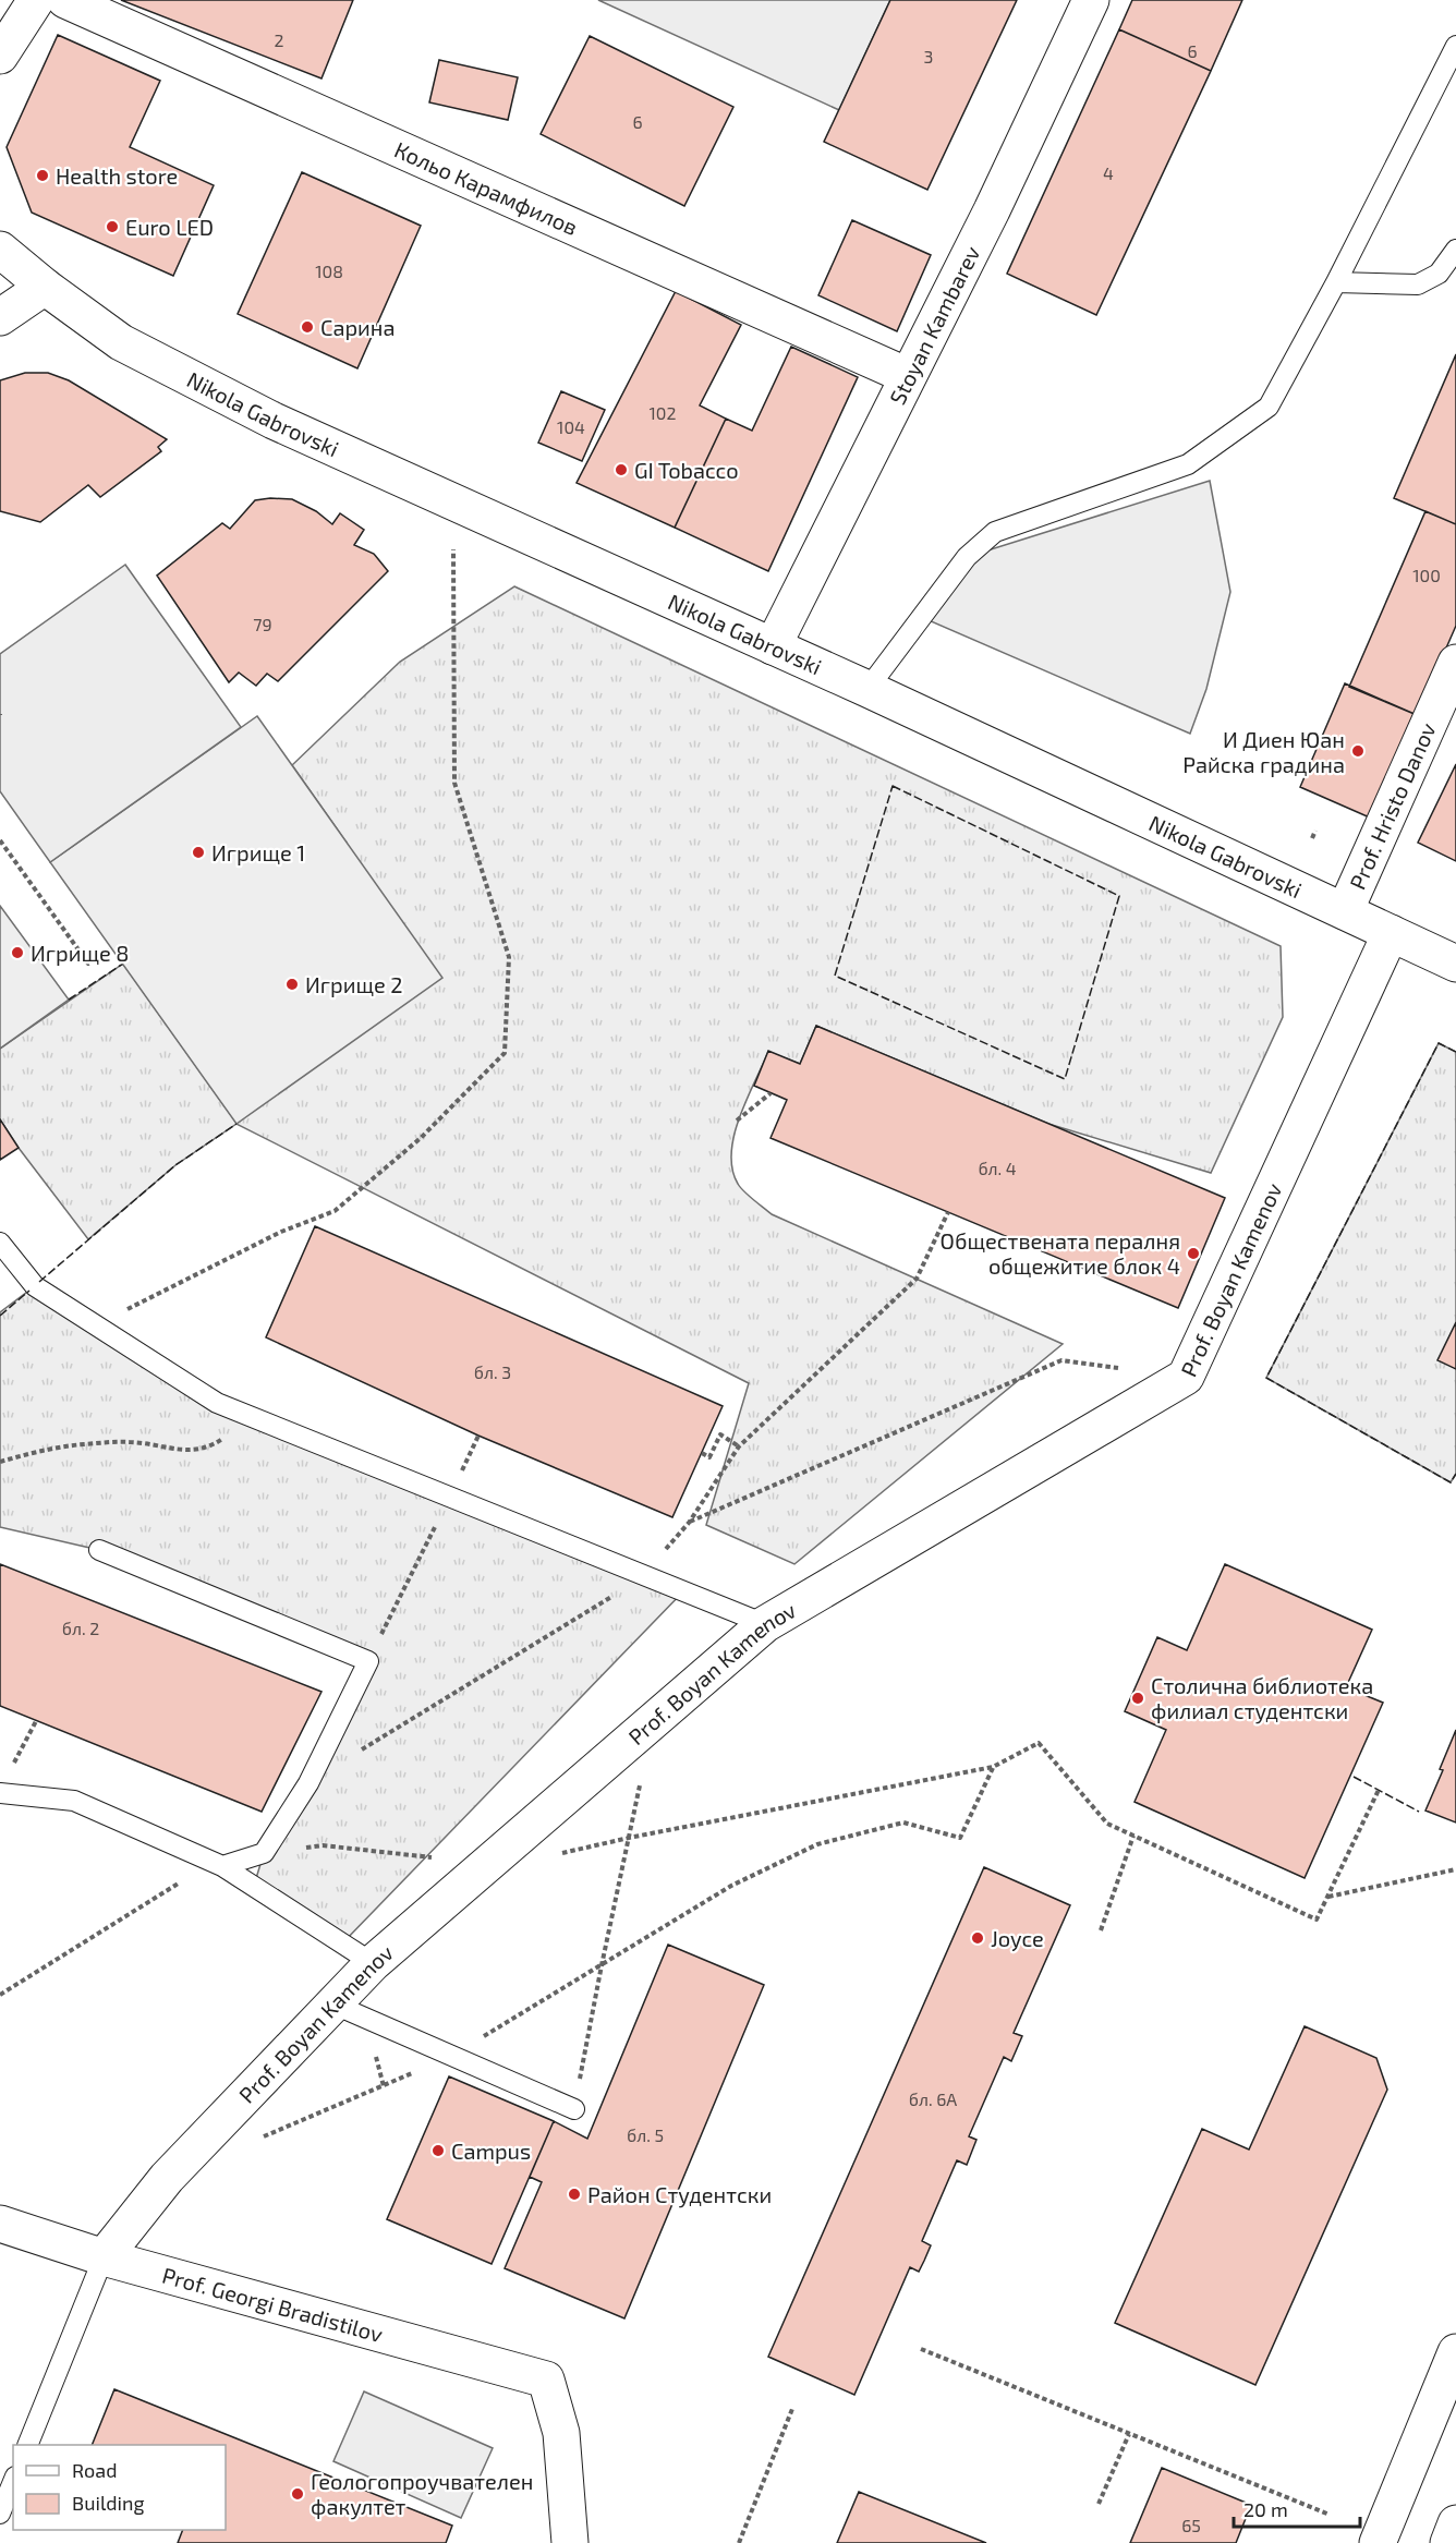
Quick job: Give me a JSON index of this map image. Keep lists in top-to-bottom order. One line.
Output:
{"streets":{"street":["Кольо Карамфилов","Stoyan Kambarev","Nikola Gabrovski","Prof. Hristo Danov","Prof. Boyan Kamenov","Prof. Georgi Bradistilov"]},"crossings":[["Кольо Карамфилов","Stoyan Kambarev"],["Stoyan Kambarev","Nikola Gabrovski"],["Nikola Gabrovski","Prof. Hristo Danov"],["Nikola Gabrovski","Prof. Boyan Kamenov"],["Prof. Boyan Kamenov","Prof. Georgi Bradistilov"]],"places":["Health store","Euro LED","Сарина","GI Tobacco","И Диен Юан Райска градина","Игрище 1","Игрище 8","Игрище 2","Обществената пералня общежитие блок 4","Столична библиотека филиал студентски","Joyce","Campus","Район Студентски","Геологопроучвателен факултет"],"house_numbers":["2","6","3","6","4","108","102","104","100","79","бл. 4","бл. 3","бл. 2","бл. 6А","бл. 5","65"],"legend":["Road","Building"],"scale_bar":"20 m"}
